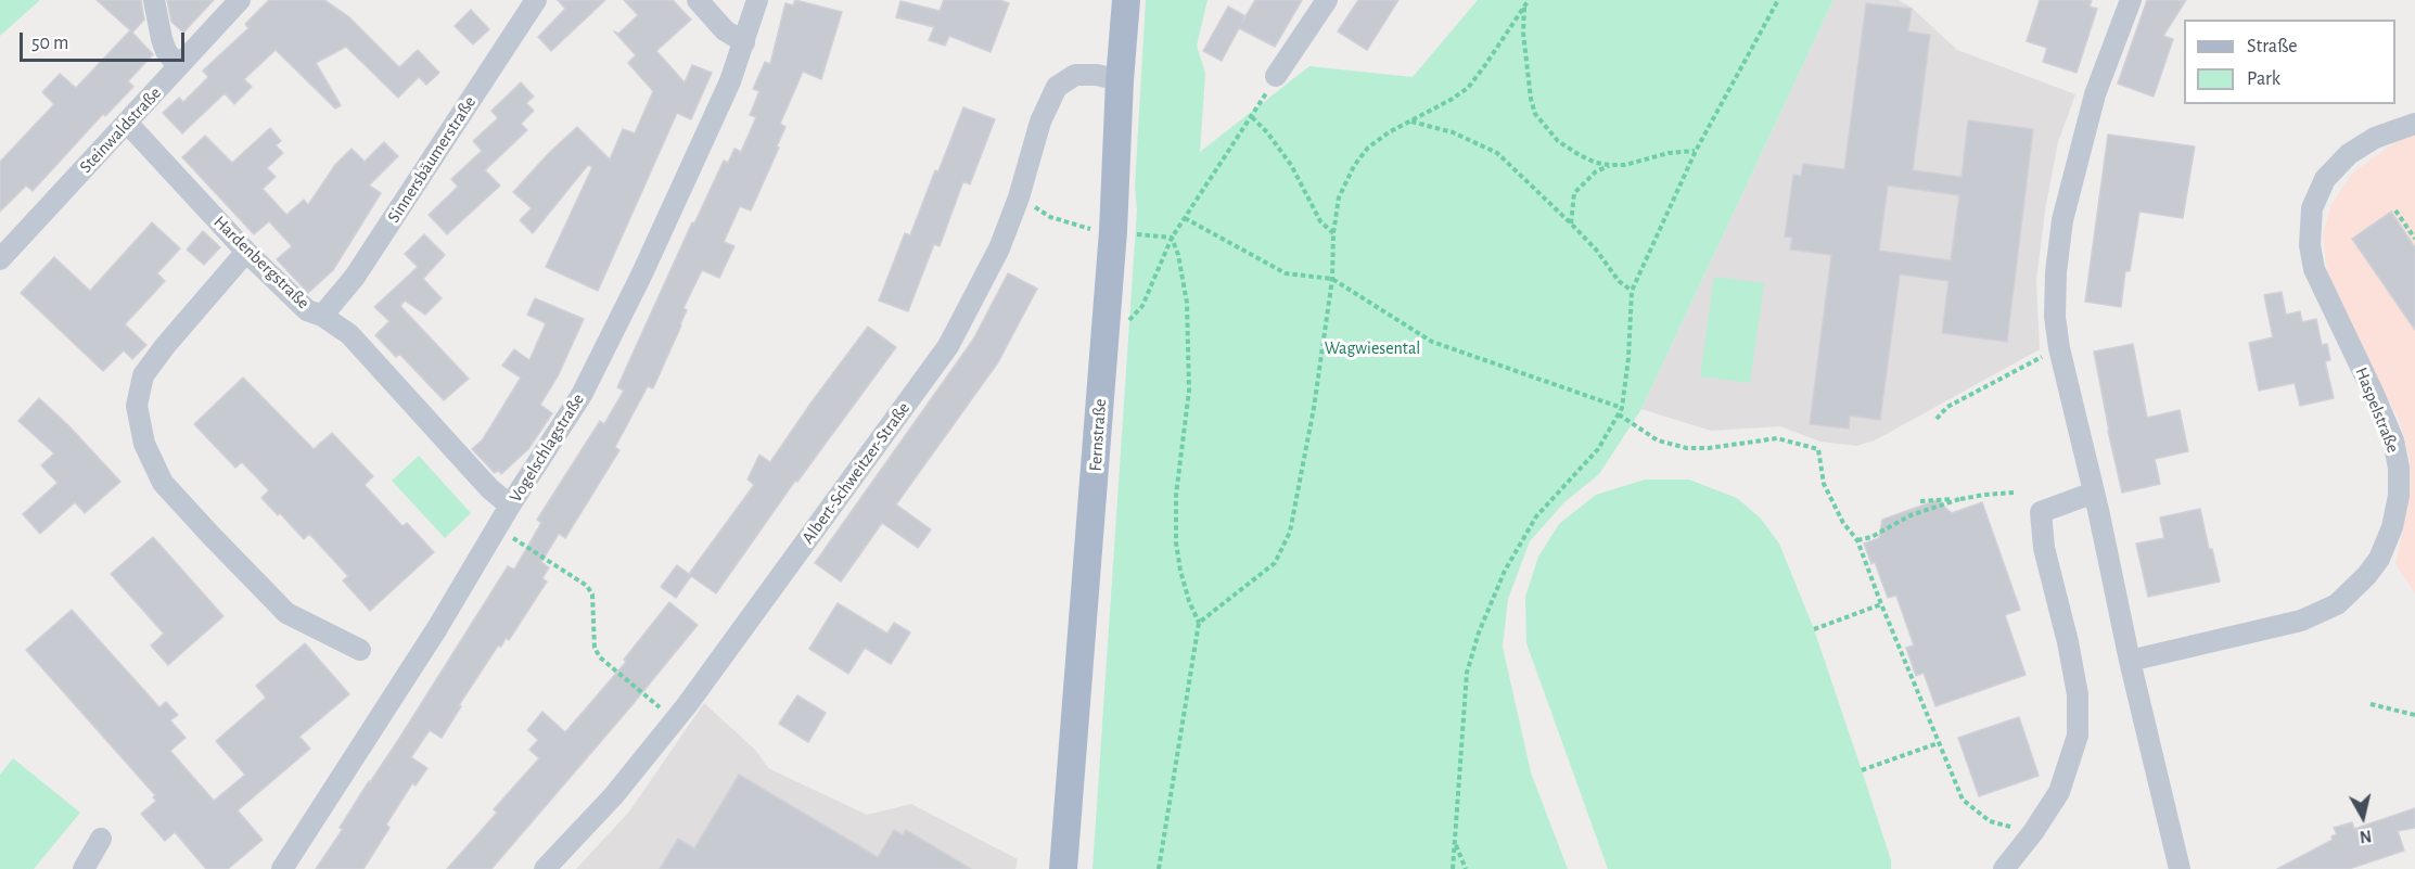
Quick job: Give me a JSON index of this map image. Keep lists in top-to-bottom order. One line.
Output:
{"streets":{"main road":["Fernstraße"],"street":["Steinwaldstraße","Sinnersbäumerstraße","Hardenbergstraße","Haspelstraße","Vogelschlagstraße","Albert-Schweitzer-Straße"]},"crossings":[["Steinwaldstraße","Hardenbergstraße"],["Sinnersbäumerstraße","Hardenbergstraße"],["Hardenbergstraße","Vogelschlagstraße"],["Fernstraße","Albert-Schweitzer-Straße"]],"parks":["Wagwiesental"],"legend":["Straße","Park"],"scale_bar":"50 m","north":"bottom"}
